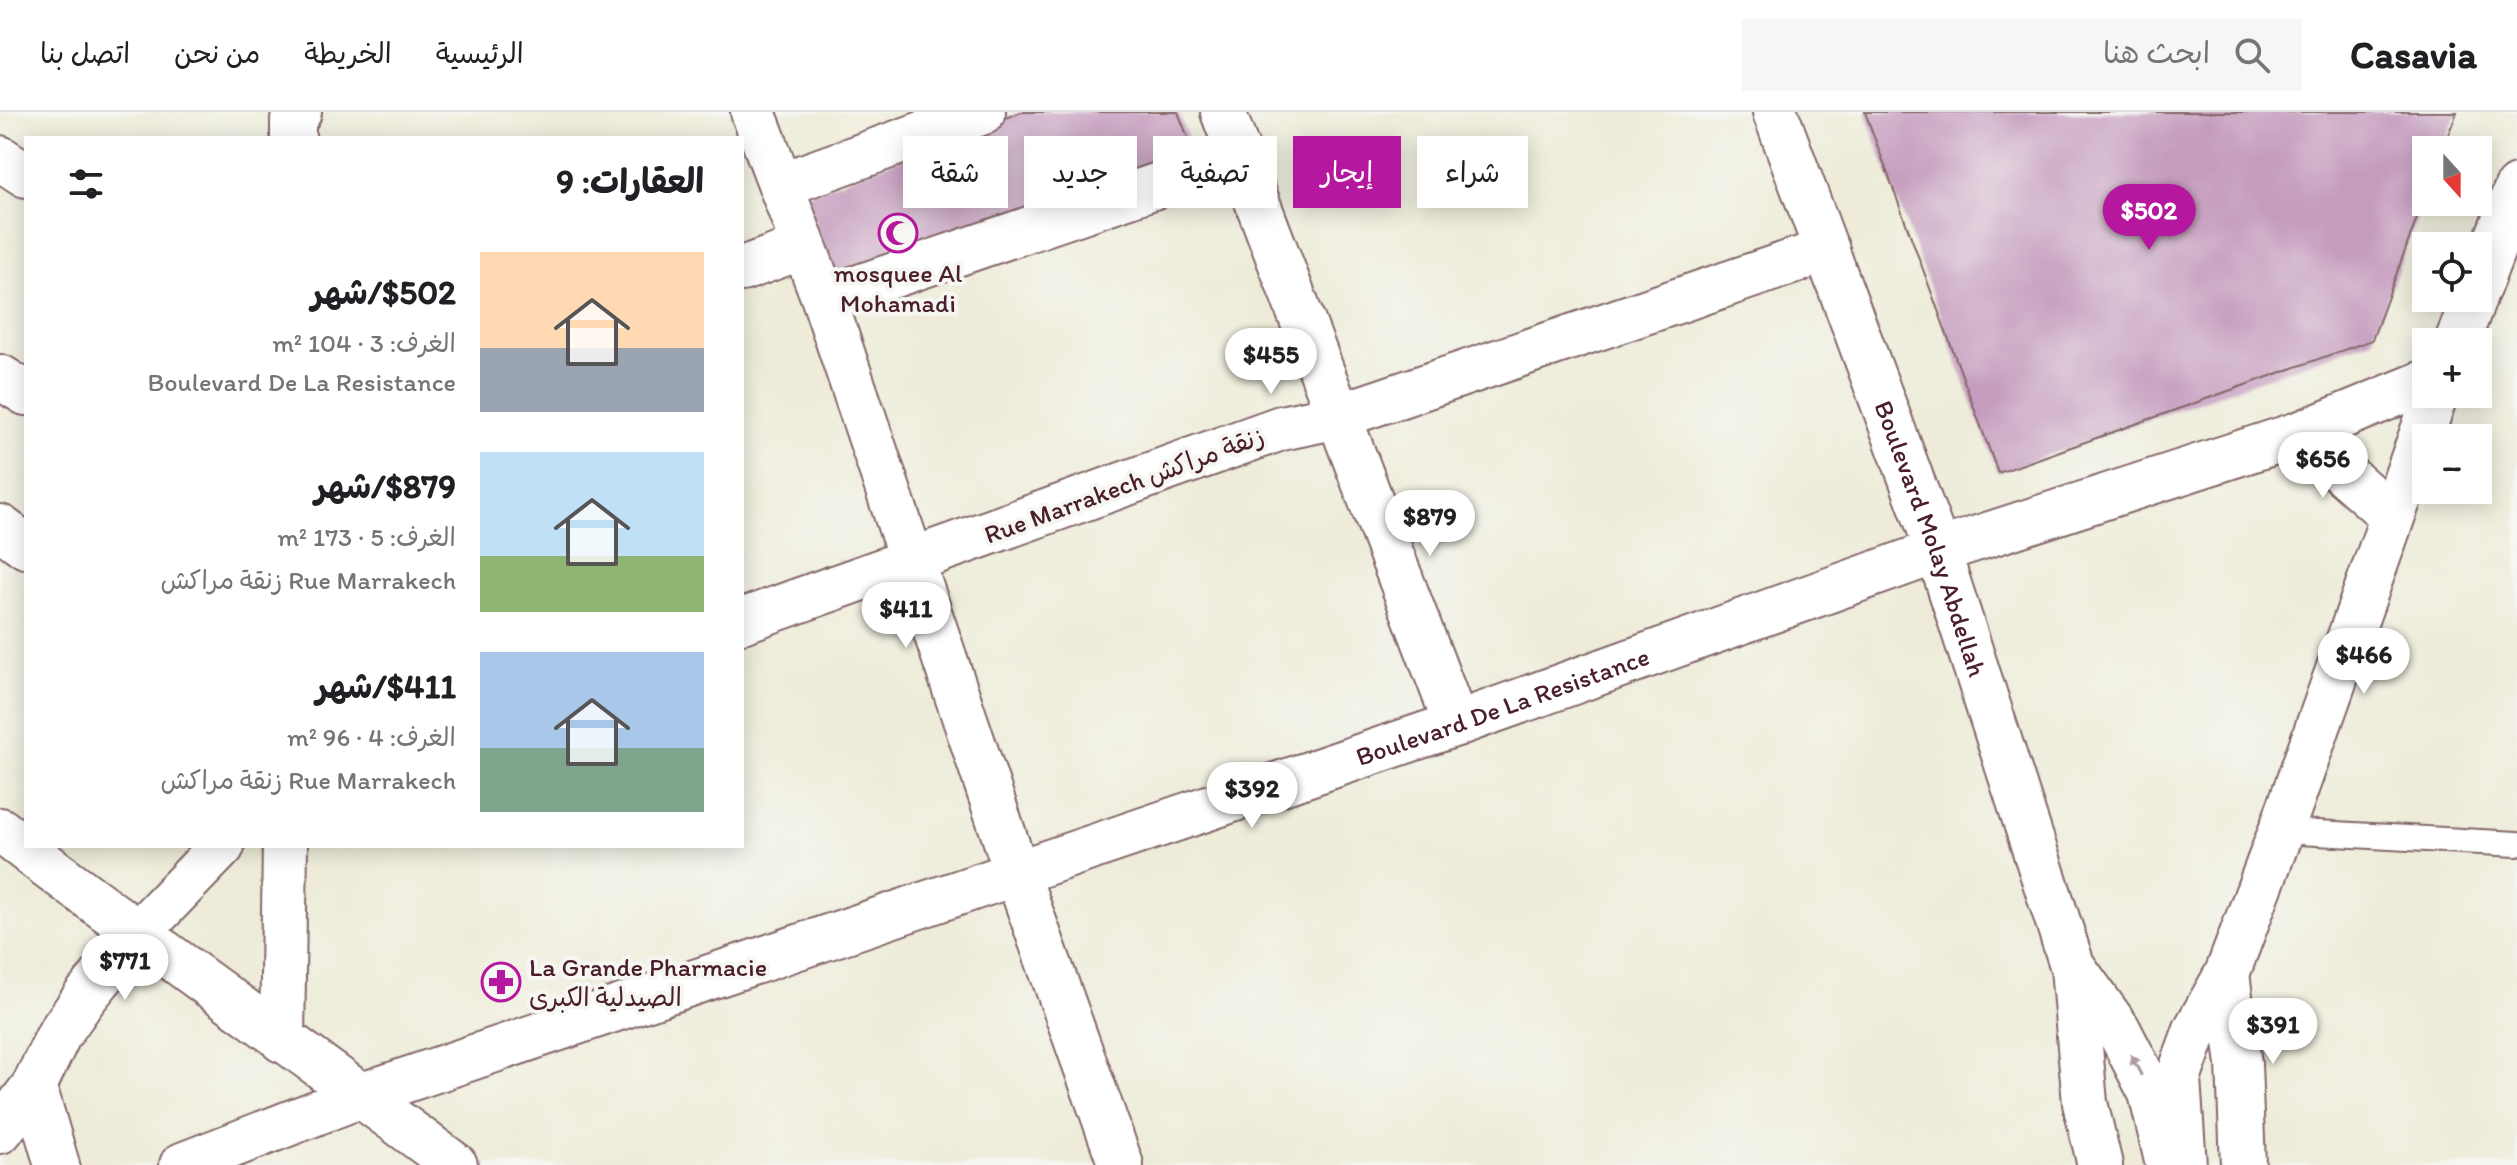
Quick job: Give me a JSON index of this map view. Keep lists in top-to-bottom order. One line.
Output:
{"streets":{"street":["Rue Marrakech زنقة مراكش","Boulevard Molay Abdellah","Boulevard De La Resistance"]},"crossings":[["Rue Marrakech زنقة مراكش","Boulevard Molay Abdellah"],["Boulevard Molay Abdellah","Boulevard De La Resistance"]],"places":{"mosque":["mosquee Al Mohamadi"],"pharmacy":["La Grande Pharmacie الصيدلية الكبرى"]},"north":"bottom","page":{"header":"Casavia","search":"ابحث هنا","nav":["الرئيسية","الخريطة","من نحن","اتصل بنا"],"map_buttons":["+","−"],"chip":["شراء","إيجار","تصفية","جديد","شقة"],"heading":"العقارات: 9","price":["$502","$455","$656","$879","$411","$466","$392","$771","$391"],"list":[{"name":"$502/شهر","note":"الغرف: 3 · 104 m² · Boulevard De La Resistance"},{"name":"$879/شهر","note":"الغرف: 5 · 173 m² · Rue Marrakech زنقة مراكش"},{"name":"$411/شهر","note":"الغرف: 4 · 96 m² · Rue Marrakech زنقة مراكش"}]}}
